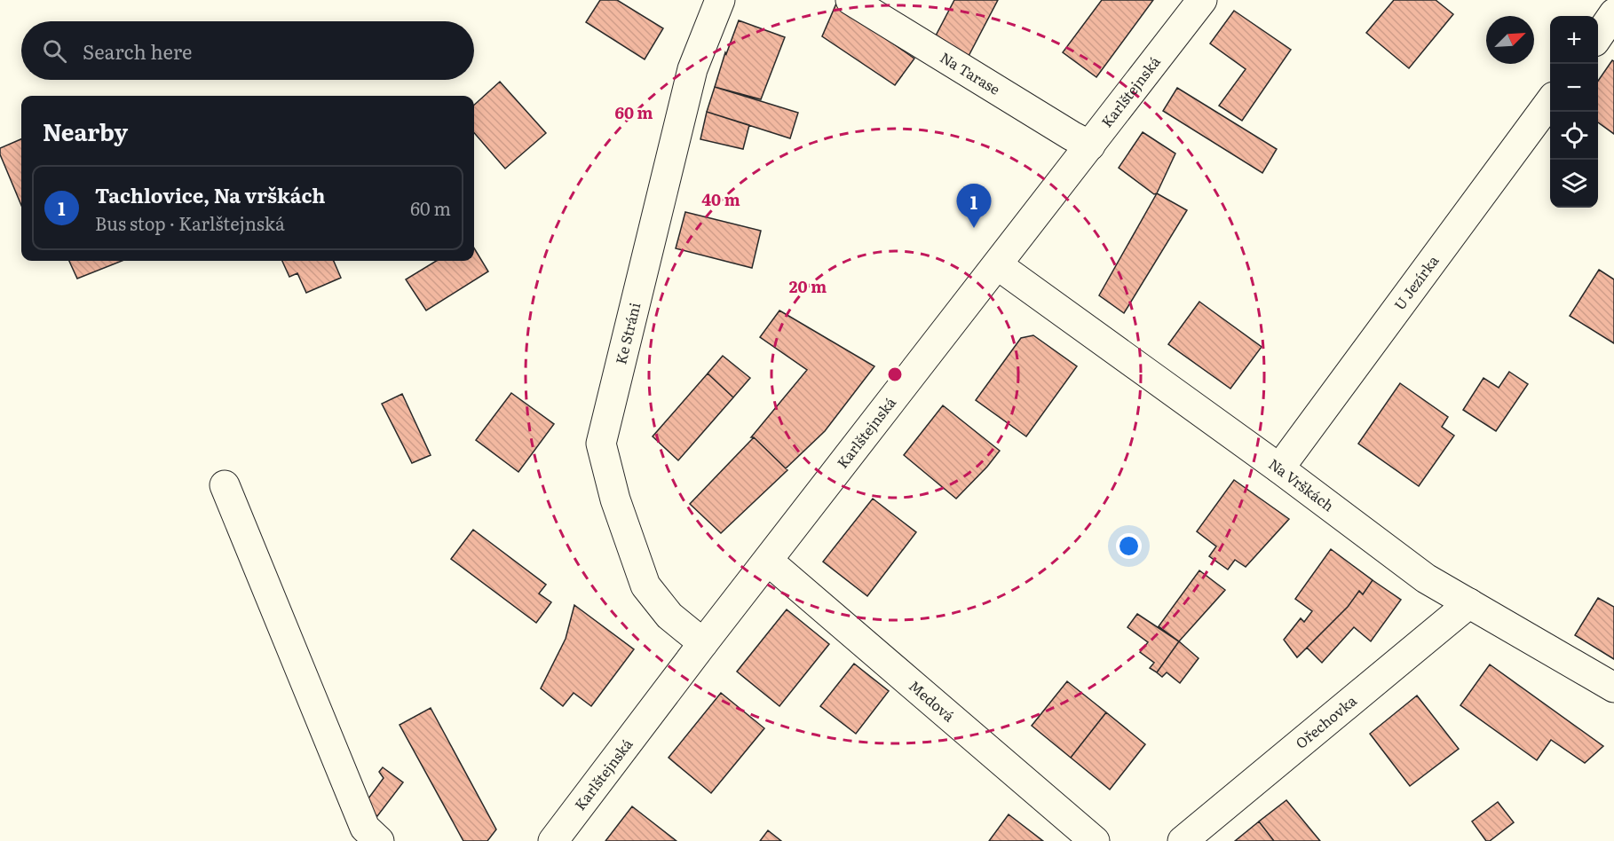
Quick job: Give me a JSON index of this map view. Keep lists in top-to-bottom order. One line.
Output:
{"streets":{"street":["Na Tarase","Karlštejnská","U Jezírka","Ke Stráni","Na Vrškách","Medová","Ořechovka"]},"crossings":[["Na Tarase","Karlštejnská"],["Karlštejnská","Ke Stráni"],["Karlštejnská","Na Vrškách"],["Karlštejnská","Medová"],["U Jezírka","Na Vrškách"],["Na Vrškách","Ořechovka"]],"north":"top right","page":{"map_buttons":["+","−"],"search":"Search here","heading":"Nearby","list":[{"mark":"1","name":"Tachlovice, Na vrškách","note":"Bus stop · Karlštejnská","value":"60 m"}],"pins":"1"},"rings":["60 m","40 m","20 m"]}
